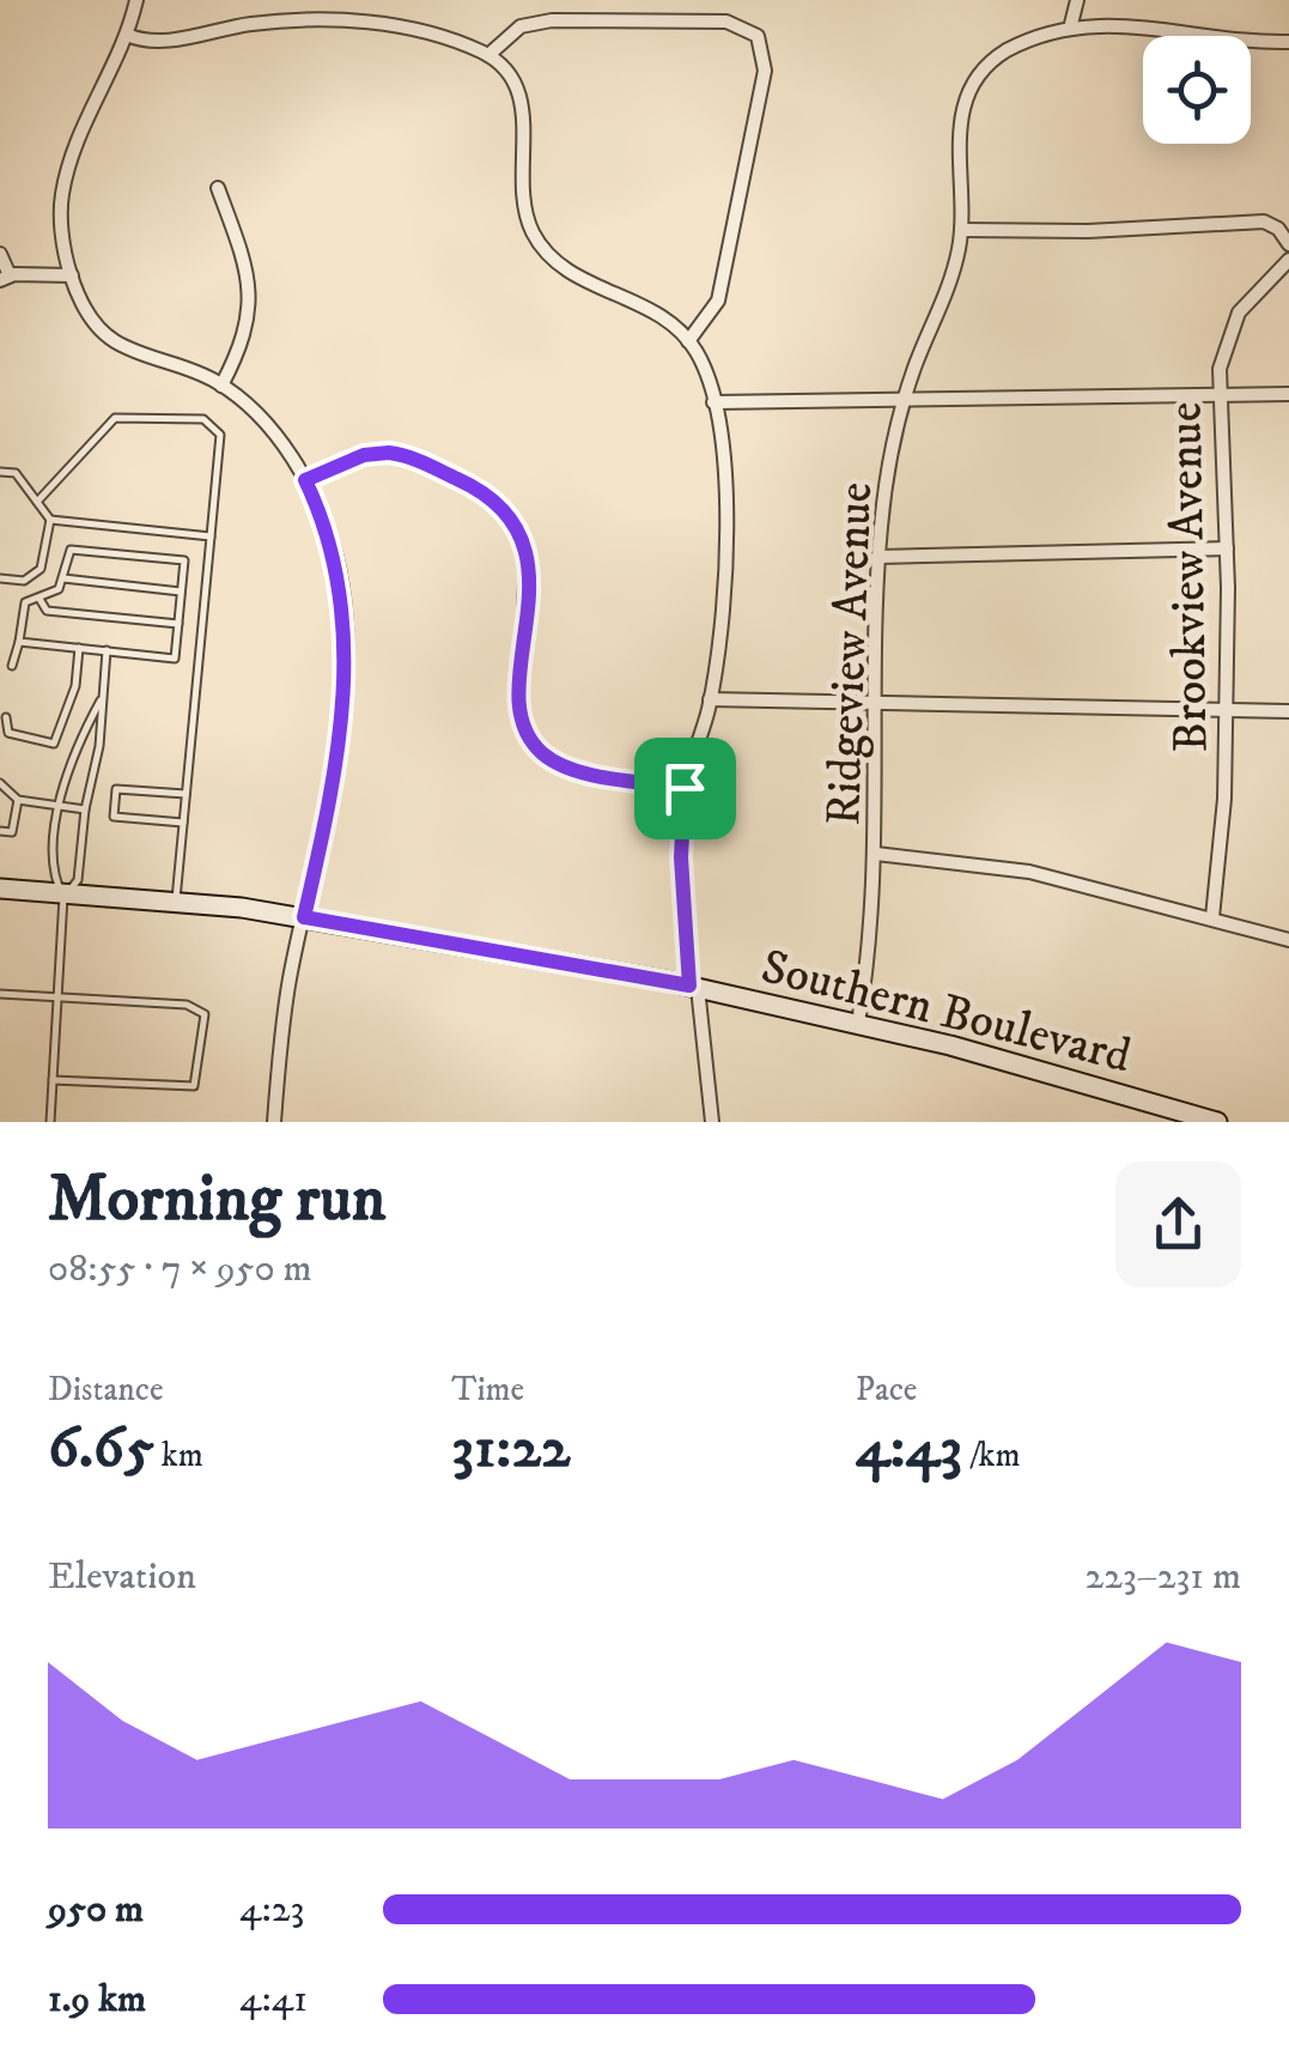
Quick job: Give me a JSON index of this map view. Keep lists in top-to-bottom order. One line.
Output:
{"streets":{"street":["Brookview Avenue","Ridgeview Avenue","Southern Boulevard"]},"crossings":[["Ridgeview Avenue","Southern Boulevard"]],"page":{"heading":["Morning run","08:55 · 7 × 950 m"],"stats":[["Distance","6.65 km"],["Time","31:22"],["Pace","4:43 /km"]],"chart":["Elevation","223–231 m"],"list":[{"name":"950 m","note":"4:23"},{"name":"1.9 km","note":"4:41"}]}}
